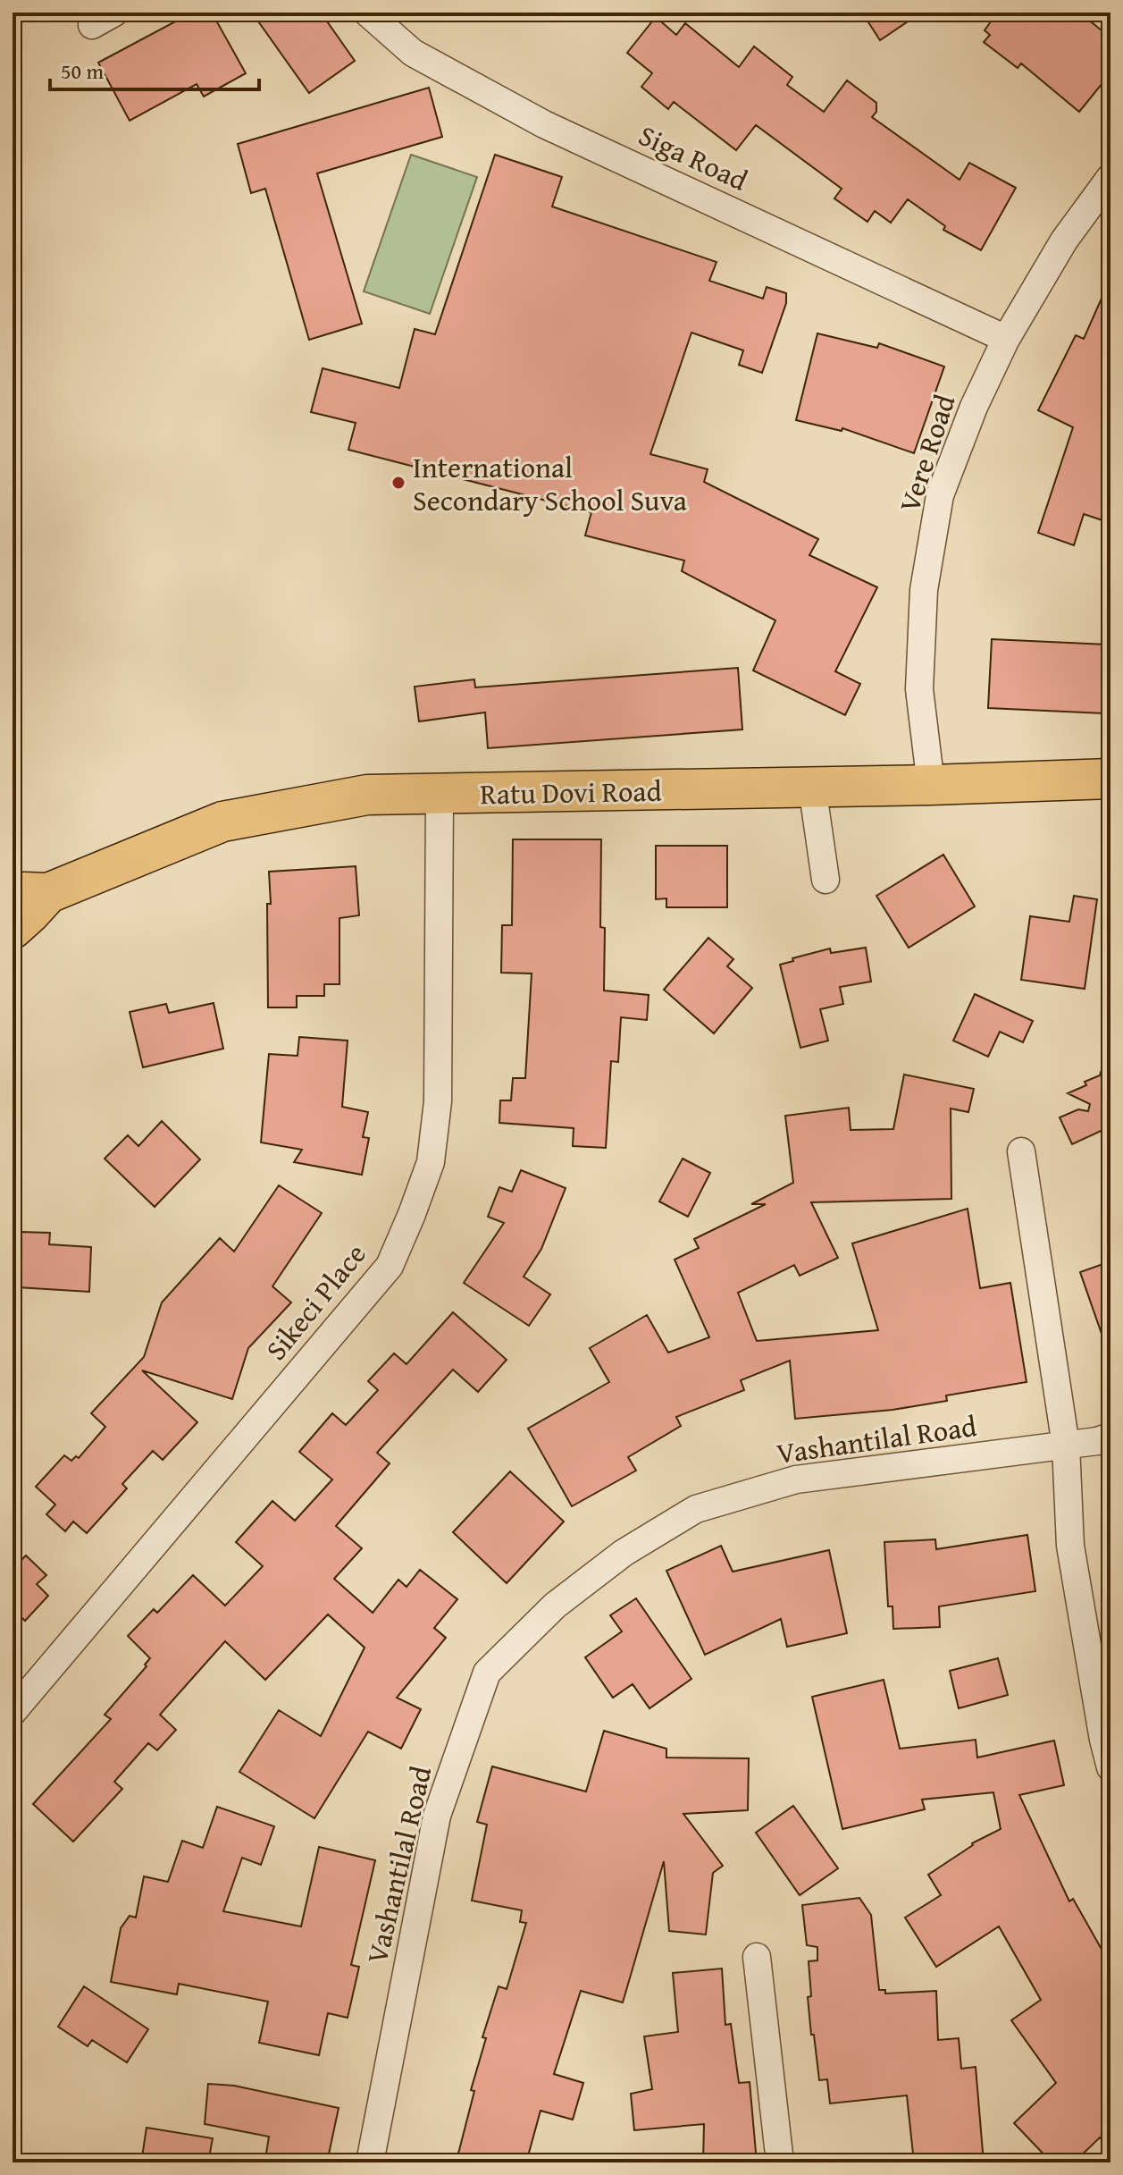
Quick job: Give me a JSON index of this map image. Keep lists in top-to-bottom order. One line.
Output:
{"streets":{"main road":["Ratu Dovi Road"],"street":["Siga Road","Vere Road","Sikeci Place","Vashantilal Road"]},"crossings":[["Siga Road","Vere Road"],["Vere Road","Ratu Dovi Road"],["Ratu Dovi Road","Sikeci Place"]],"places":["International Secondary School Suva"],"scale_bar":"50 m"}
